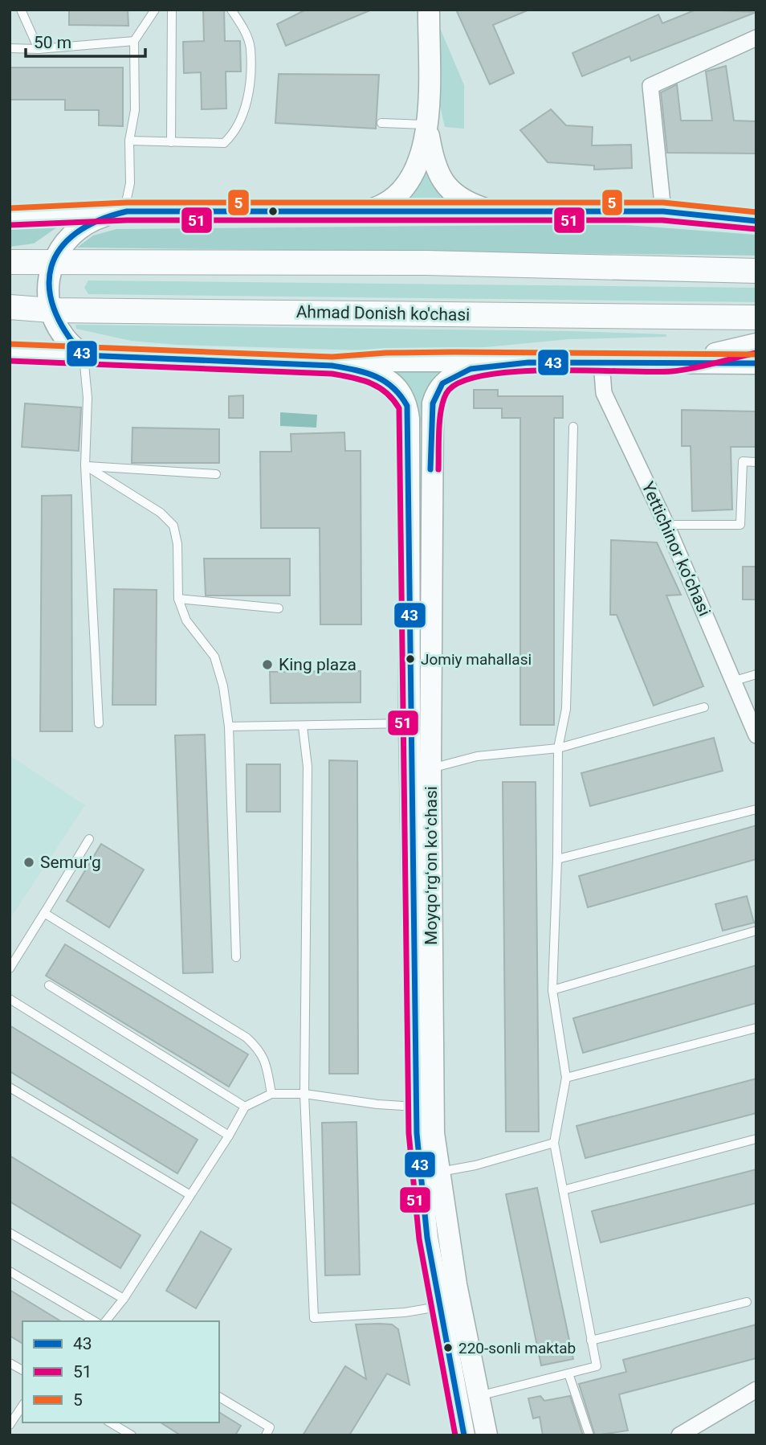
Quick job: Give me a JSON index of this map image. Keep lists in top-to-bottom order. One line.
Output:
{"streets":{"main road":["Ahmad Donish ko'chasi","Moyqoʻrgʻon koʻchasi"],"street":["Yettichinor ko‘chasi"]},"places":["Jomiy mahallasi","King plaza","Semur'g","220-sonli maktab"],"lines":["transit line 5","transit line 43","transit line 51"],"legend":["43","51","5"],"scale_bar":"50 m"}
